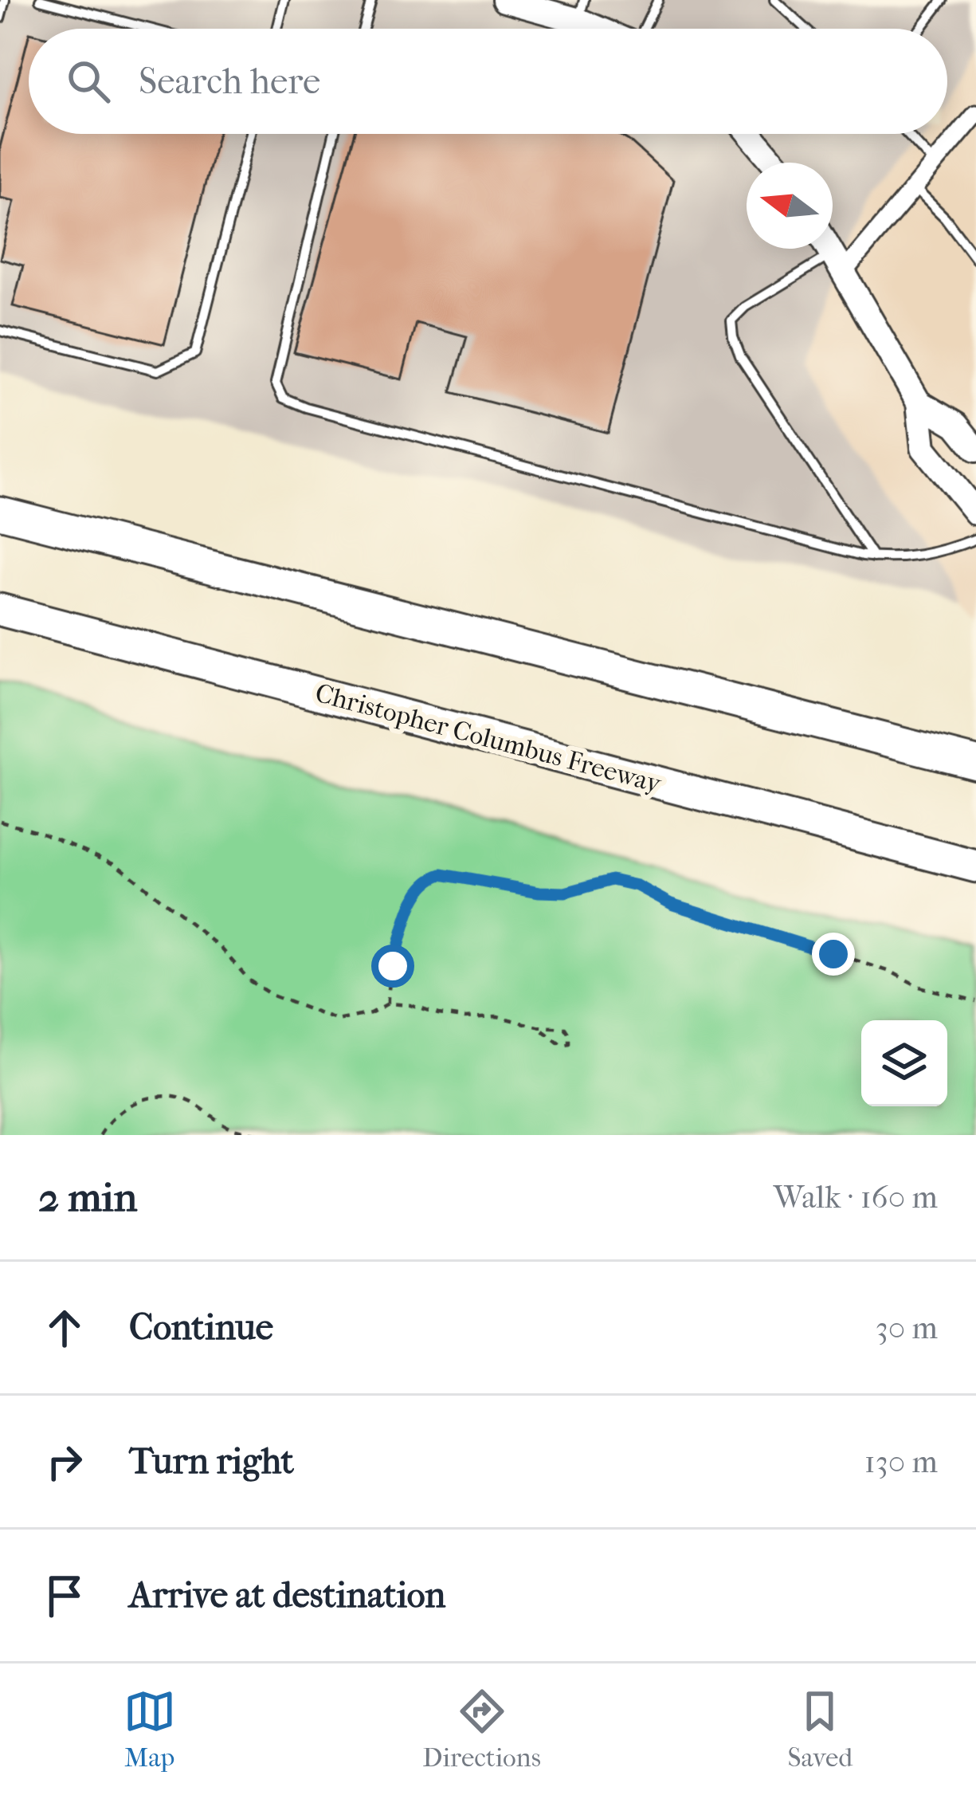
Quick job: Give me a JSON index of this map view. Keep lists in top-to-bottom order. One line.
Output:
{"streets":{"highway":["Christopher Columbus Freeway"]},"north":"left","page":{"search":"Search here","heading":["2 min","Walk · 160 m"],"list":[["Continue","30 m"],["Turn right","130 m"],"Arrive at destination"],"nav":["Map","Directions","Saved"]}}
